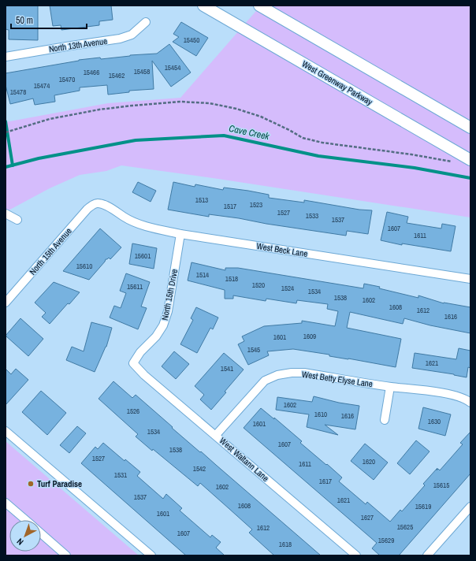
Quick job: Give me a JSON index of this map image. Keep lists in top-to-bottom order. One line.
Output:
{"streets":{"main road":["West Greenway Parkway"],"street":["North 13th Avenue","West Beck Lane","North 15th Avenue","North 15th Drive","West Betty Elyse Lane","West Waltann Lane"]},"crossings":[["West Beck Lane","North 15th Avenue"],["West Beck Lane","North 15th Drive"],["North 15th Drive","West Waltann Lane"],["West Betty Elyse Lane","West Waltann Lane"]],"water":["Cave Creek"],"places":["Turf Paradise"],"house_numbers":["15450","15454","15458","15466","15462","15470","15474","15478","1513","1523","1517","1527","1533","1537","1607","1611","15601","15610","1514","1518","1520","15611","1524","1534","1538","1602","1608","1612","1616","1609","1601","1545","1621","1541","1602","1526","1610","1616","1630","1601","1534","1607","1538","1527","1620","1611","1542","1531","1617","15615","1602","1537","1621","1608","15619","1601","1627","15625","1612","1607","15629","1618"],"scale_bar":"50 m","north":"bottom left"}
